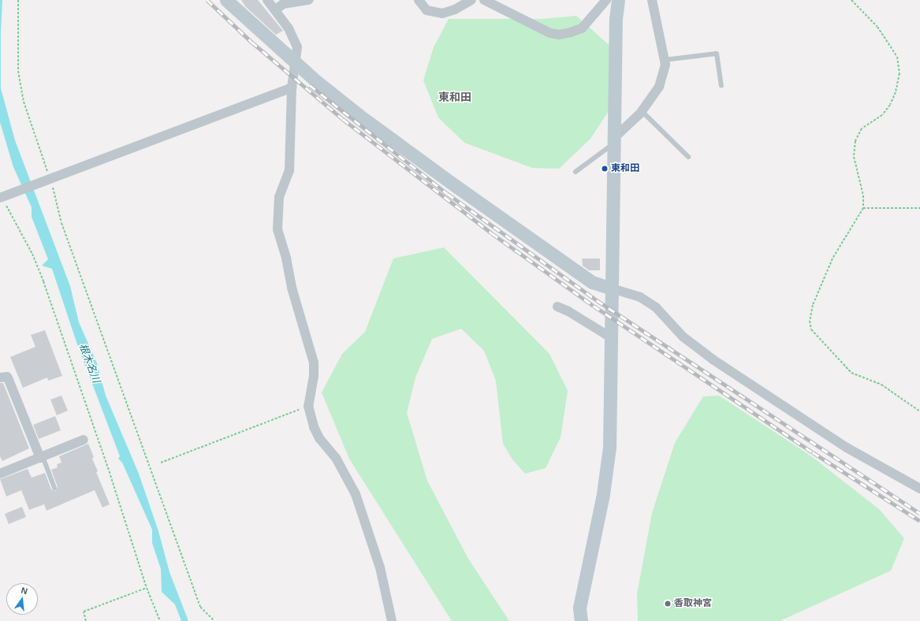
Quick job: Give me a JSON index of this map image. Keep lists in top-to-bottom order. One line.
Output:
{"districts":["東和田"],"water":["根木名川"],"places":["東和田","香取神宮"],"north":"top"}
